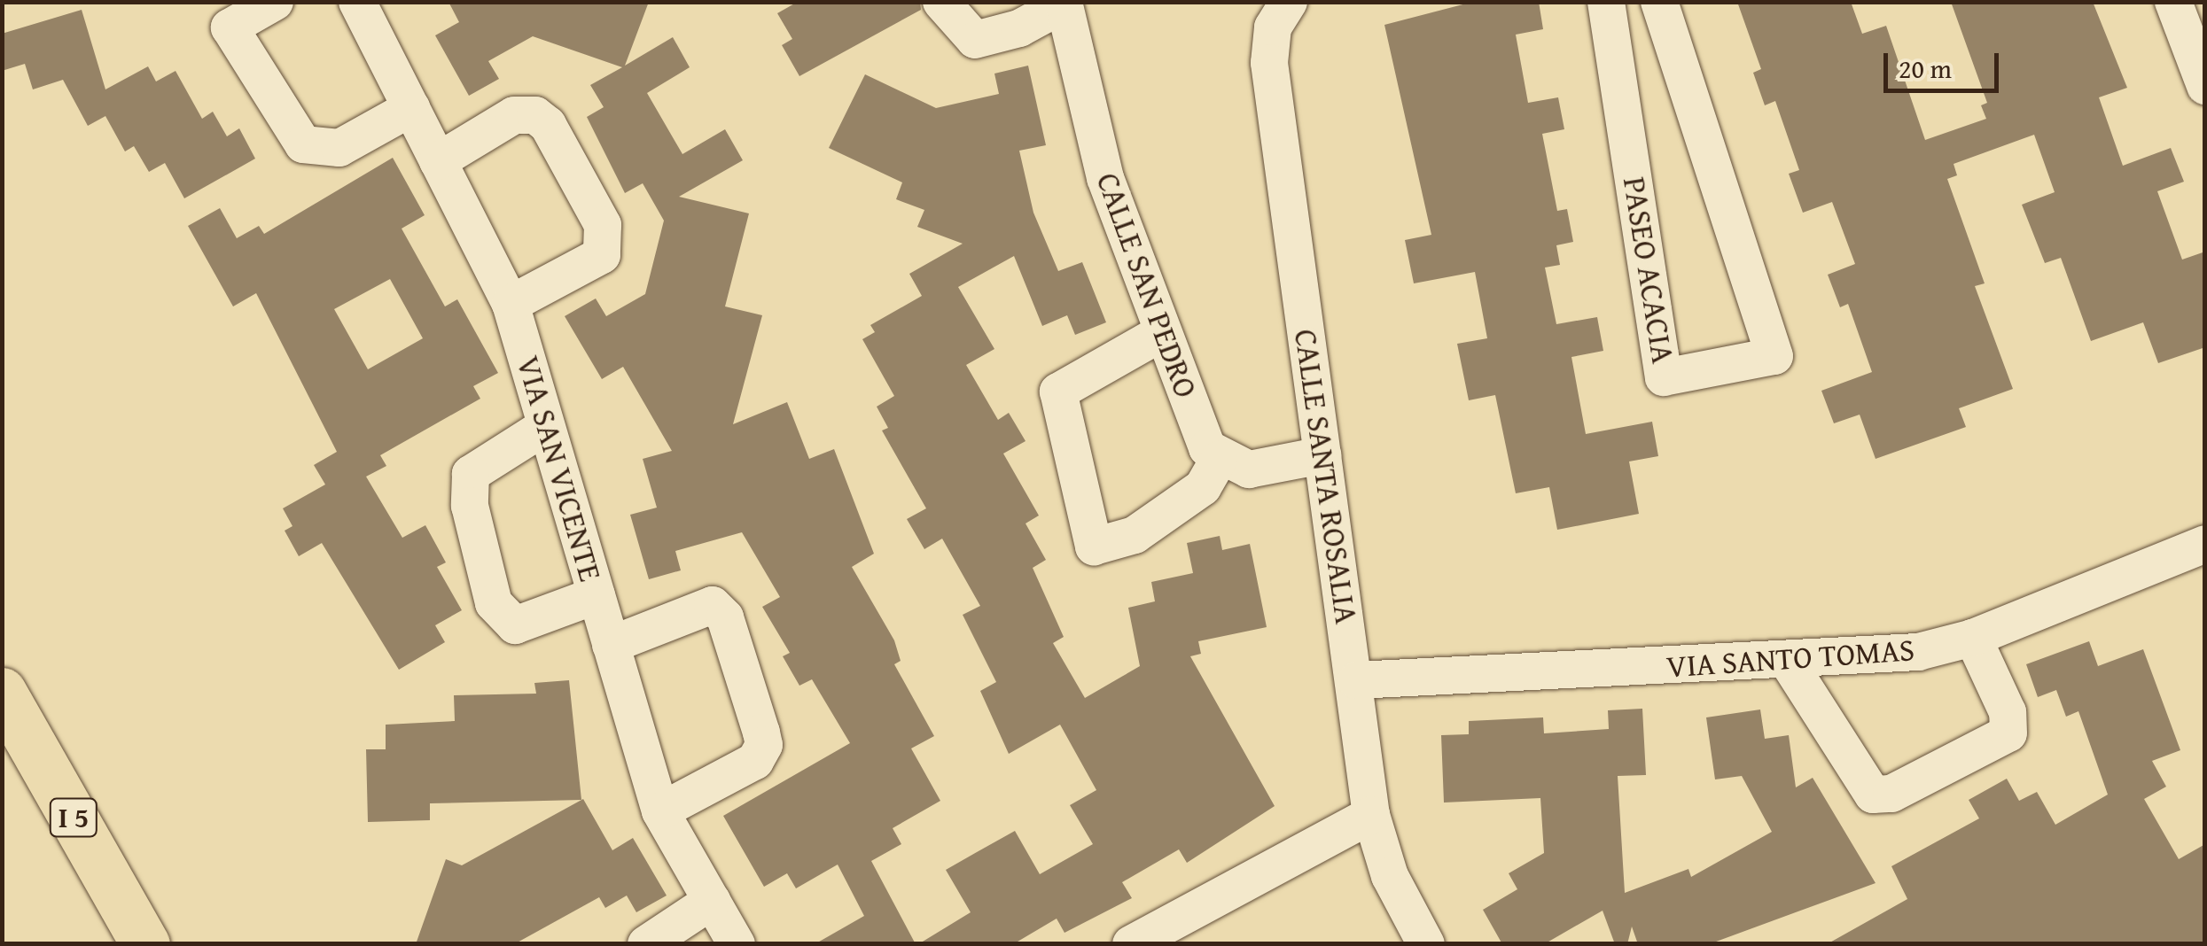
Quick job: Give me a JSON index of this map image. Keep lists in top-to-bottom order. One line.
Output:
{"streets":{"highway":["I 5"],"street":["PASEO ACACIA","CALLE SAN PEDRO","VIA SAN VICENTE","CALLE SANTA ROSALIA","VIA SANTO TOMAS"]},"crossings":[["CALLE SANTA ROSALIA","VIA SANTO TOMAS"]],"scale_bar":"20 m"}
